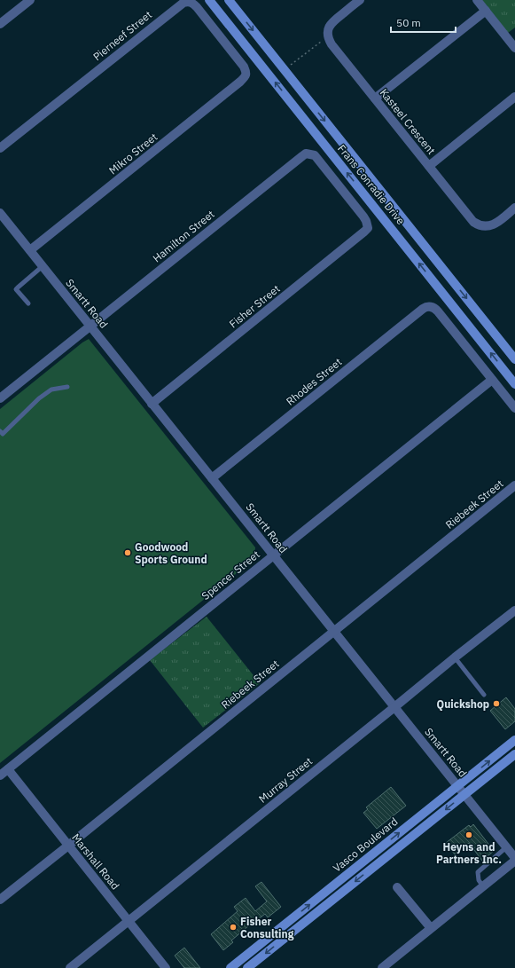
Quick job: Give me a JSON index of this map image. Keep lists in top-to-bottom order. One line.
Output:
{"streets":{"main road":["Frans Conradie Drive","Vasco Boulevard"],"street":["Pierneef Street","Kasteel Crescent","Mikro Street","Hamilton Street","Smartt Road","Fisher Street","Rhodes Street","Riebeek Street","Spencer Street","Murray Street","Marshall Road"]},"crossings":[["Pierneef Street","Mikro Street"],["Mikro Street","Smartt Road"],["Hamilton Street","Smartt Road"],["Hamilton Street","Fisher Street"],["Smartt Road","Fisher Street"],["Smartt Road","Rhodes Street"],["Smartt Road","Riebeek Street"],["Smartt Road","Spencer Street"],["Smartt Road","Murray Street"],["Smartt Road","Vasco Boulevard"],["Rhodes Street","Spencer Street"],["Riebeek Street","Marshall Road"],["Spencer Street","Marshall Road"],["Murray Street","Marshall Road"]],"places":["Goodwood Sports Ground","Quickshop","Heyns and Partners Inc.","Fisher Consulting"],"scale_bar":"50 m"}
